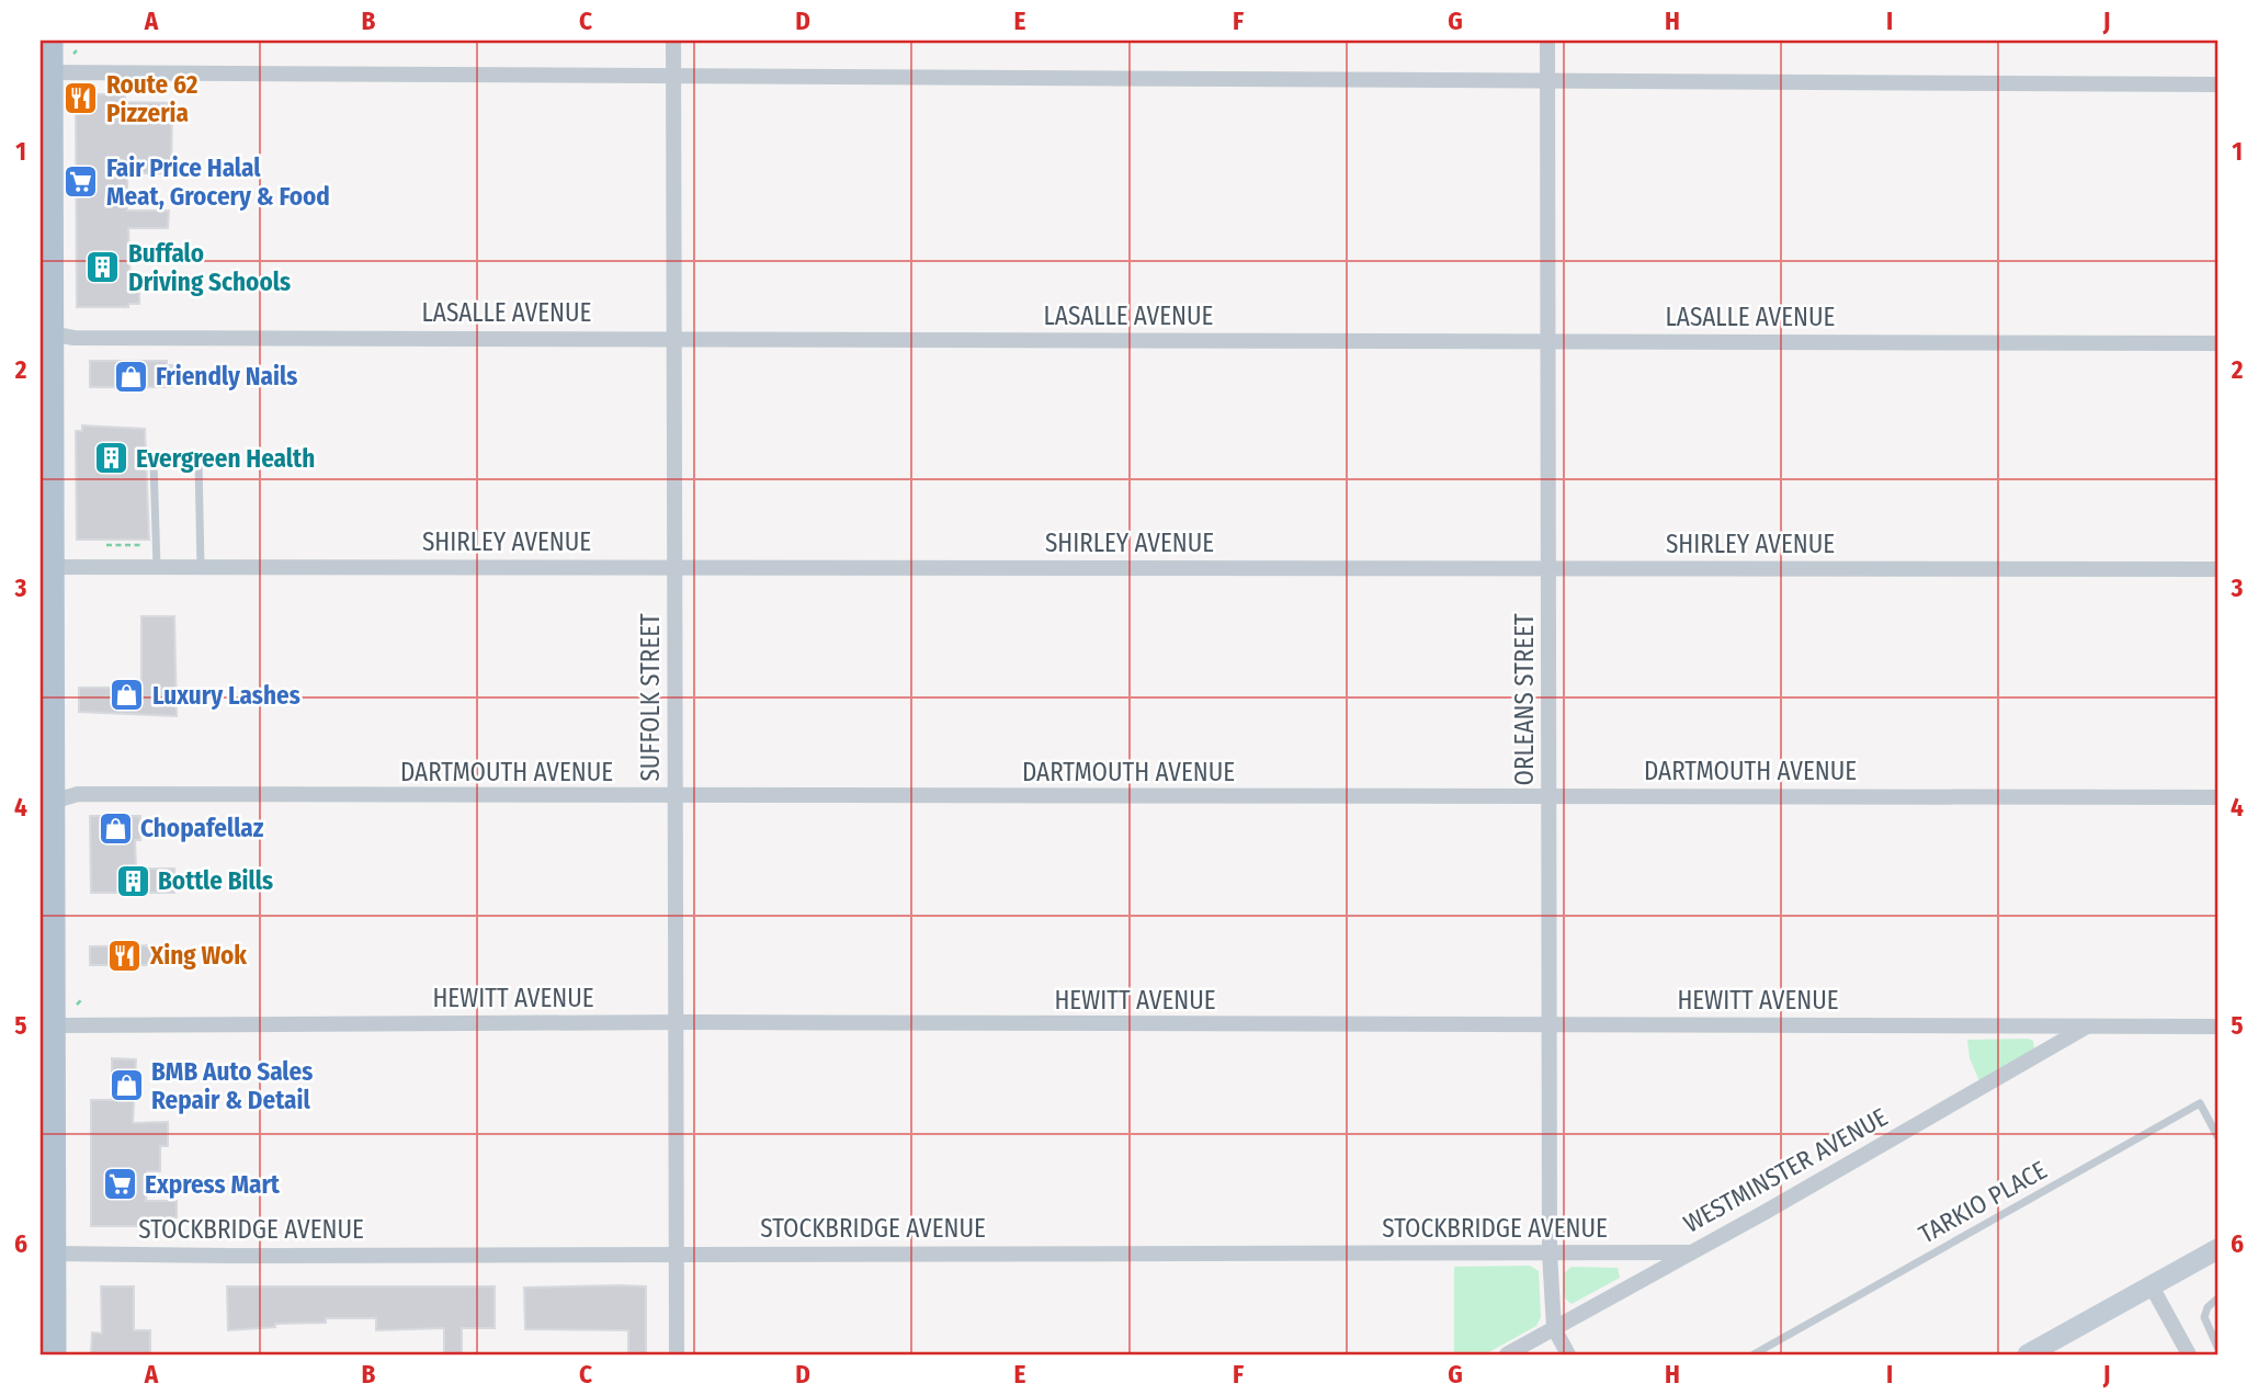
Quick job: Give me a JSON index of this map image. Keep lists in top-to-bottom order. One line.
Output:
{"streets":{"street":["LASALLE AVENUE","SHIRLEY AVENUE","SUFFOLK STREET","ORLEANS STREET","DARTMOUTH AVENUE","HEWITT AVENUE","WESTMINSTER AVENUE","STOCKBRIDGE AVENUE"],"lane":["TARKIO PLACE"]},"crossings":[["LASALLE AVENUE","SUFFOLK STREET"],["LASALLE AVENUE","ORLEANS STREET"],["SHIRLEY AVENUE","SUFFOLK STREET"],["SHIRLEY AVENUE","ORLEANS STREET"],["SUFFOLK STREET","DARTMOUTH AVENUE"],["SUFFOLK STREET","HEWITT AVENUE"],["SUFFOLK STREET","STOCKBRIDGE AVENUE"],["ORLEANS STREET","DARTMOUTH AVENUE"],["ORLEANS STREET","HEWITT AVENUE"],["ORLEANS STREET","WESTMINSTER AVENUE"],["ORLEANS STREET","STOCKBRIDGE AVENUE"],["HEWITT AVENUE","WESTMINSTER AVENUE"],["WESTMINSTER AVENUE","STOCKBRIDGE AVENUE"]],"places":{"restaurant":["Route 62 Pizzeria","Xing Wok"],"supermarket":["Fair Price Halal Meat, Grocery & Food","Express Mart"],"building":["Buffalo Driving Schools","Evergreen Health","Bottle Bills"],"shop":["Friendly Nails","Luxury Lashes","Chopafellaz","BMB Auto Sales Repair & Detail"]},"grid":{"columns":["A","B","C","D","E","F","G","H","I","J"],"rows":["1","2","3","4","5","6"]}}
